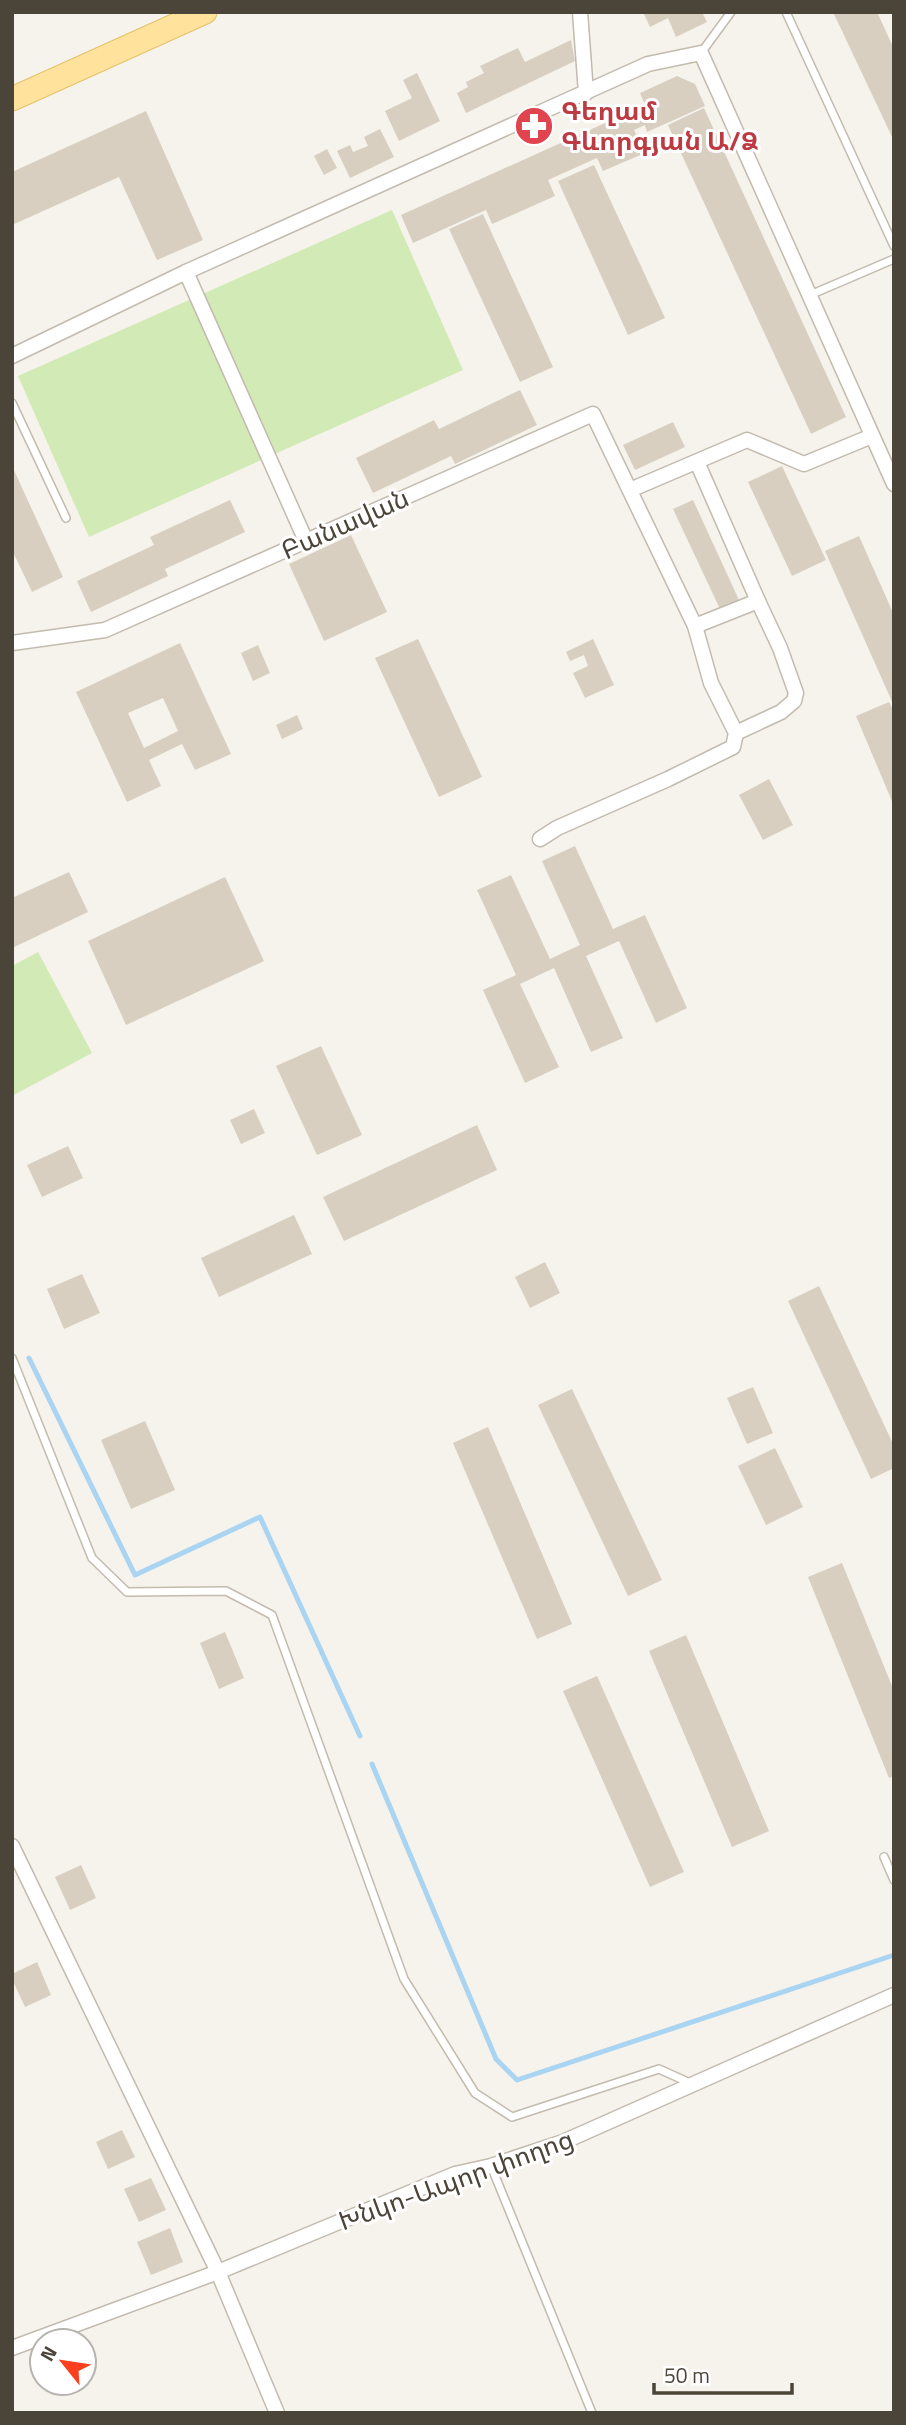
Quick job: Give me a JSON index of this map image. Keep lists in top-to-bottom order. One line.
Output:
{"streets":{"street":["Բանավան","Խնկո-Ապոր փողոց"]},"places":{"pharmacy":["Գեղամ Գևորգյան Ա/Ձ"]},"scale_bar":"50 m","north":"top left"}
